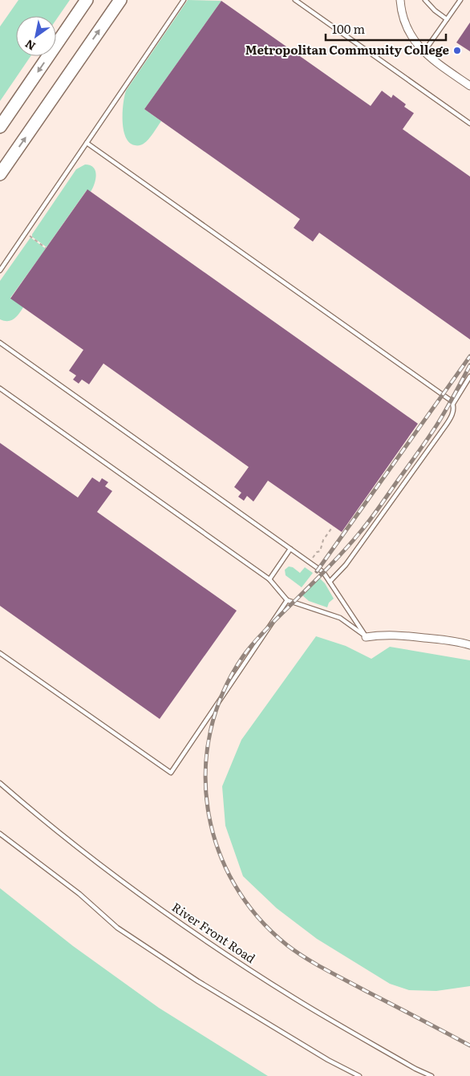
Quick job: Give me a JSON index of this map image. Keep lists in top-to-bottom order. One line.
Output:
{"streets":{"lane":["River Front Road"]},"places":["Metropolitan Community College"],"scale_bar":"100 m","north":"bottom left"}
